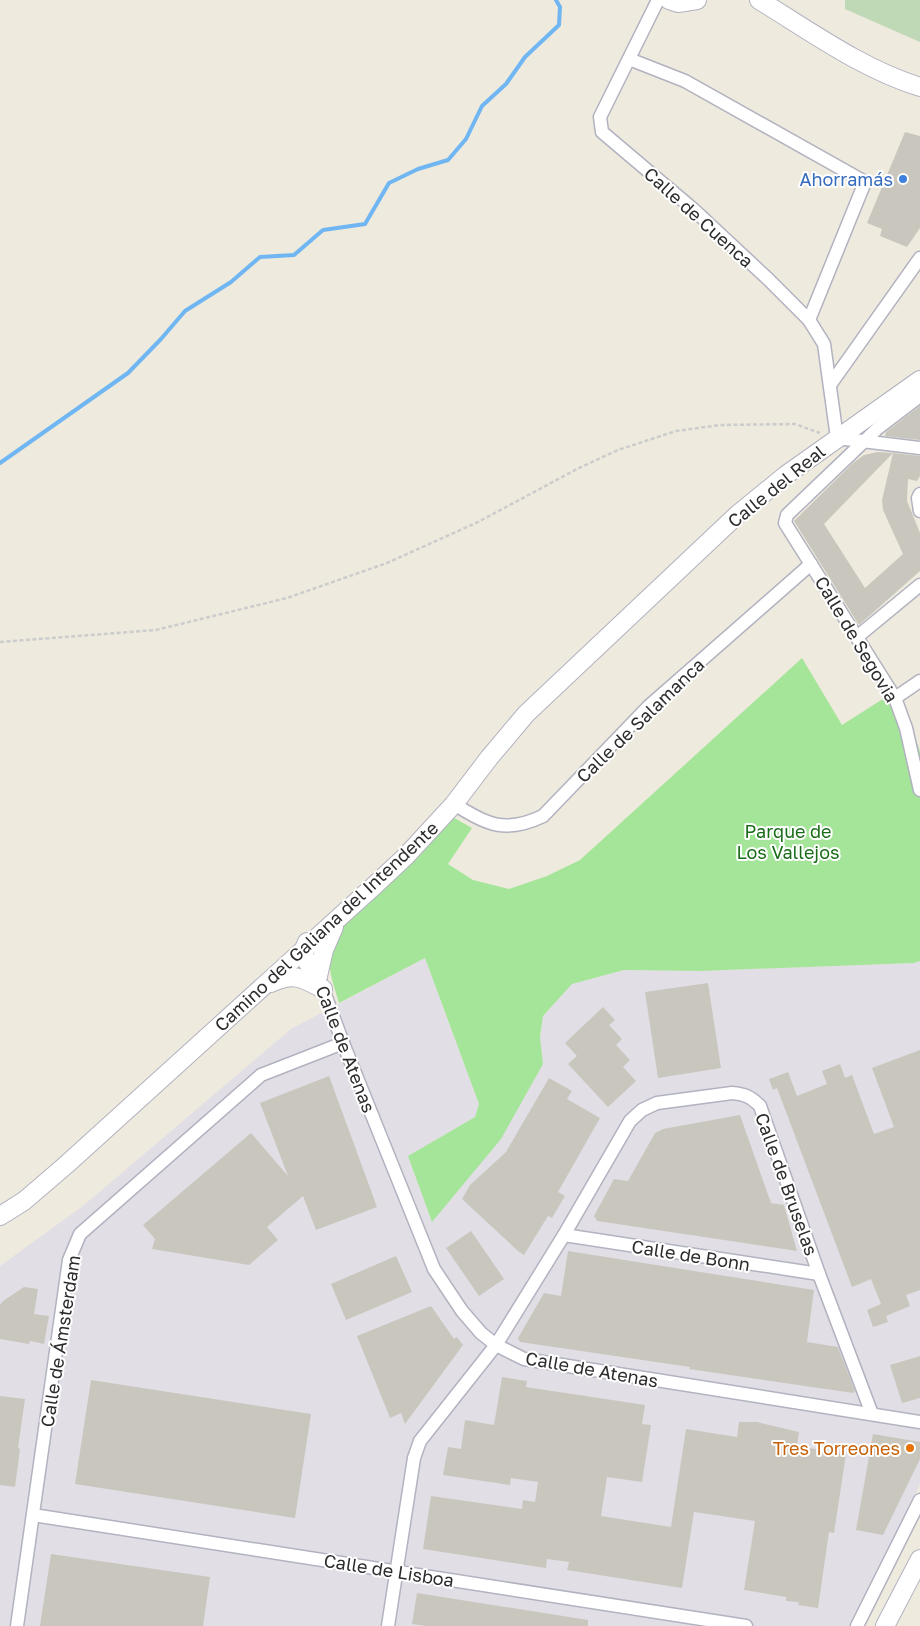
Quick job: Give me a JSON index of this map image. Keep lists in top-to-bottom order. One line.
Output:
{"streets":{"street":["Calle de Cuenca","Calle del Real","Calle de Segovia","Calle de Salamanca","Camino del Galiana del Intendente","Calle de Atenas","Calle de Bruselas","Calle de Bonn","Calle de Ámsterdam","Calle de Lisboa"]},"crossings":[["Calle de Cuenca","Calle del Real"],["Calle del Real","Camino del Galiana del Intendente"],["Calle de Segovia","Calle de Salamanca"],["Calle de Salamanca","Camino del Galiana del Intendente"],["Calle de Atenas","Calle de Bruselas"],["Calle de Atenas","Calle de Ámsterdam"],["Calle de Bruselas","Calle de Bonn"],["Calle de Bruselas","Calle de Lisboa"],["Calle de Ámsterdam","Calle de Lisboa"]],"parks":["Parque de Los Vallejos"],"places":["Ahorramás","Tres Torreones"]}
